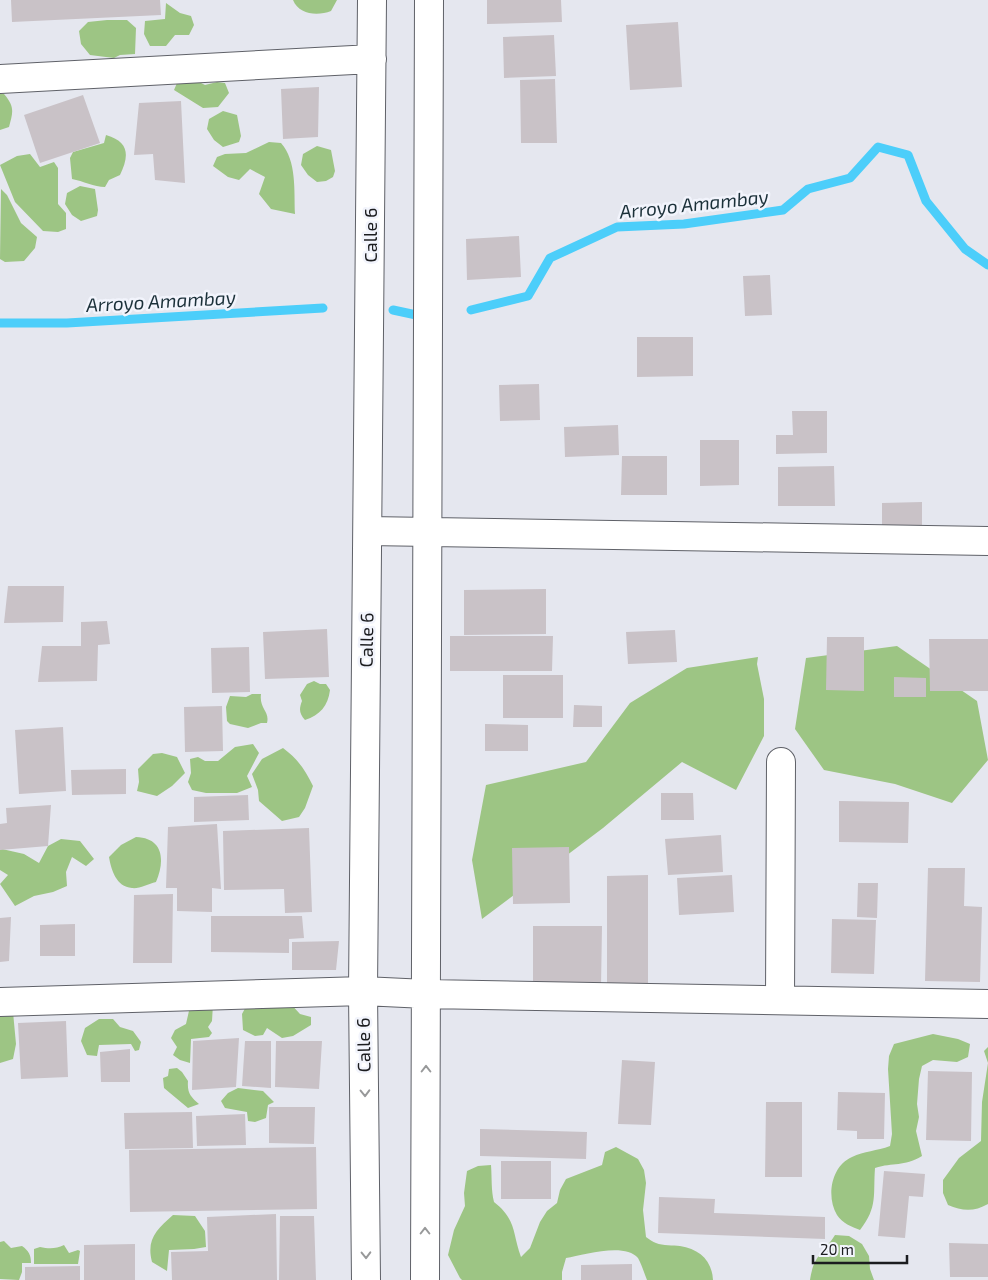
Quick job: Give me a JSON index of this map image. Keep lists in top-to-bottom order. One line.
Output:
{"streets":{"street":["Calle 6"]},"water":["Arroyo Amambay"],"scale_bar":"20 m"}
